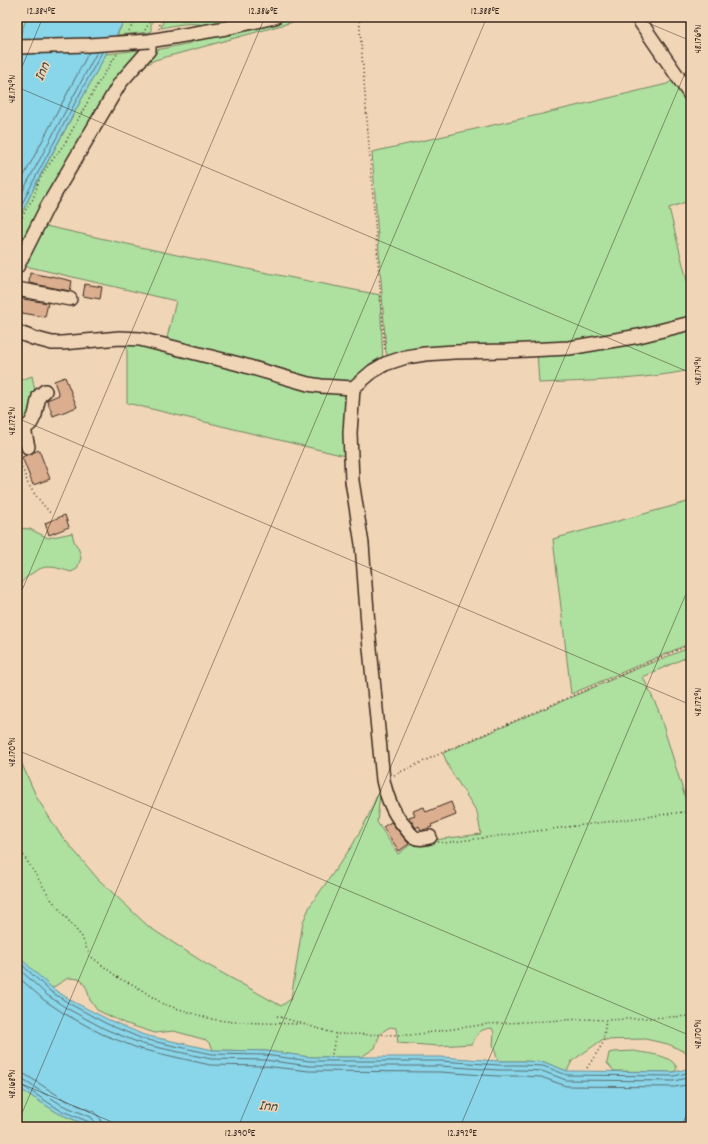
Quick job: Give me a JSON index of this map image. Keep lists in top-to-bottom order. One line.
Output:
{"water":["Inn"],"coordinates":["12.384°E","12.386°E","12.388°E","48.176°N","48.174°N","48.172°N","48.170°N","48.168°N","12.390°E","12.392°E"]}
